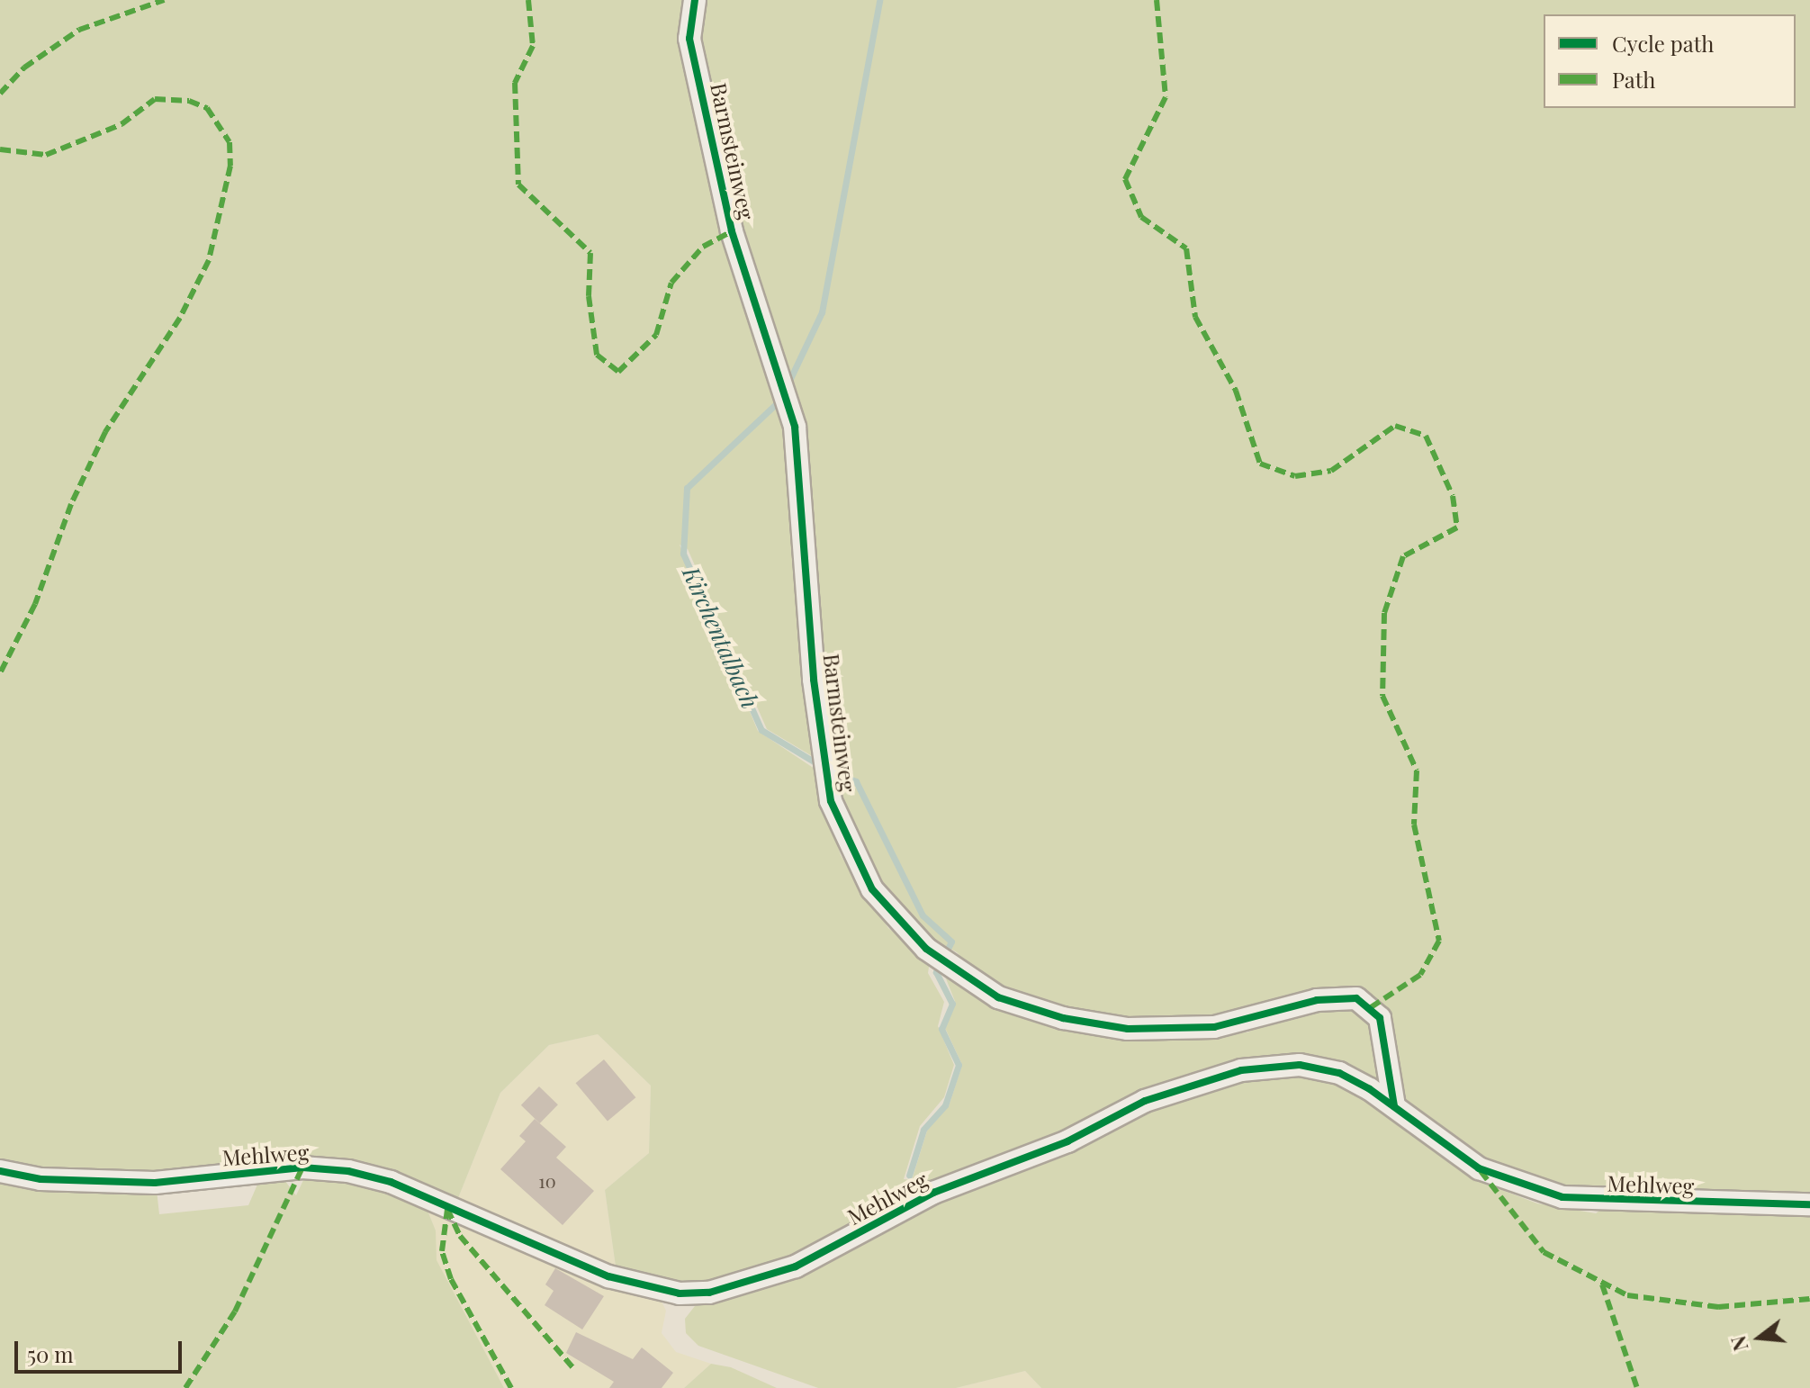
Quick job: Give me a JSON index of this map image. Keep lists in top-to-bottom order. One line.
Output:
{"streets":{"street":["Barmsteinweg","Mehlweg"]},"crossings":[["Barmsteinweg","Mehlweg"]],"water":["Kirchentalbach"],"house_numbers":["10"],"legend":["Cycle path","Path"],"scale_bar":"50 m","north":"left"}
